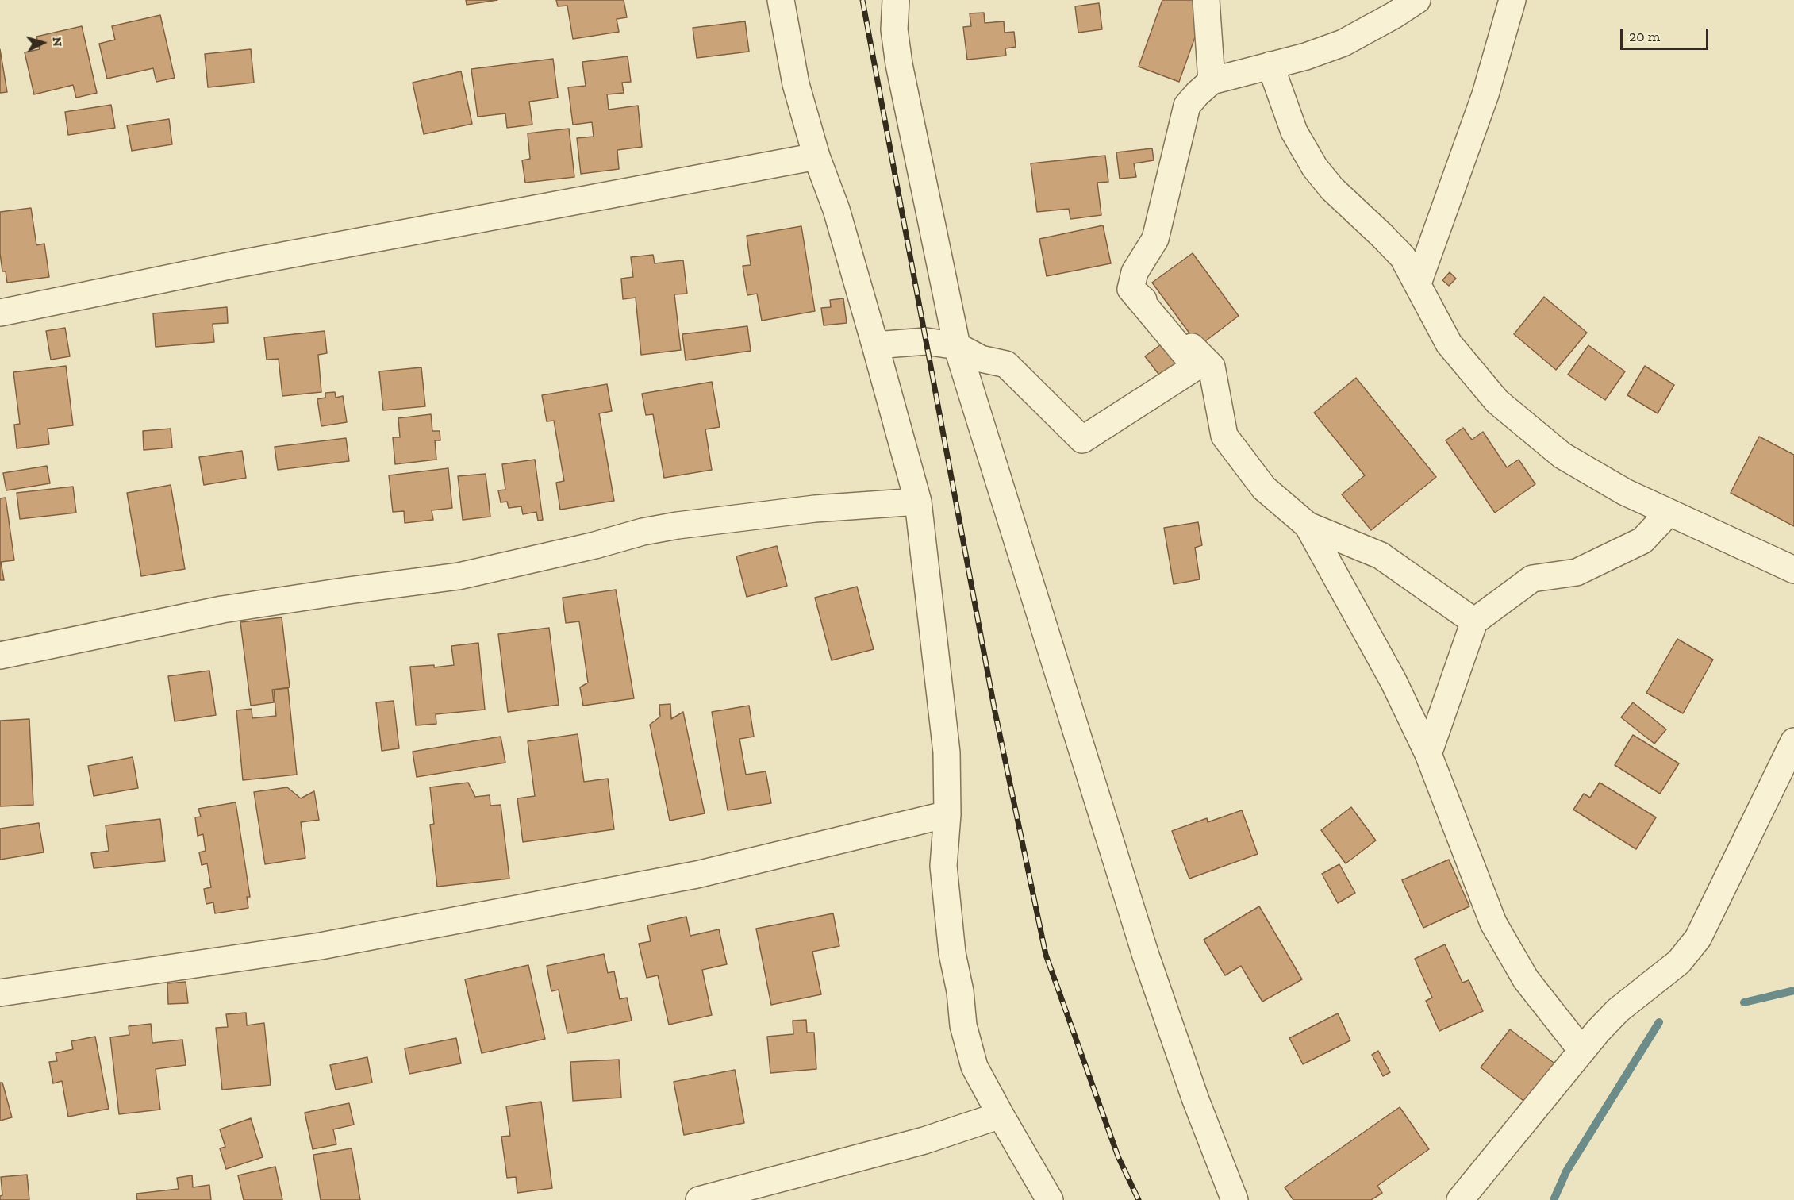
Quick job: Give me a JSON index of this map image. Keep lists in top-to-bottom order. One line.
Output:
{"scale_bar":"20 m","north":"right"}
